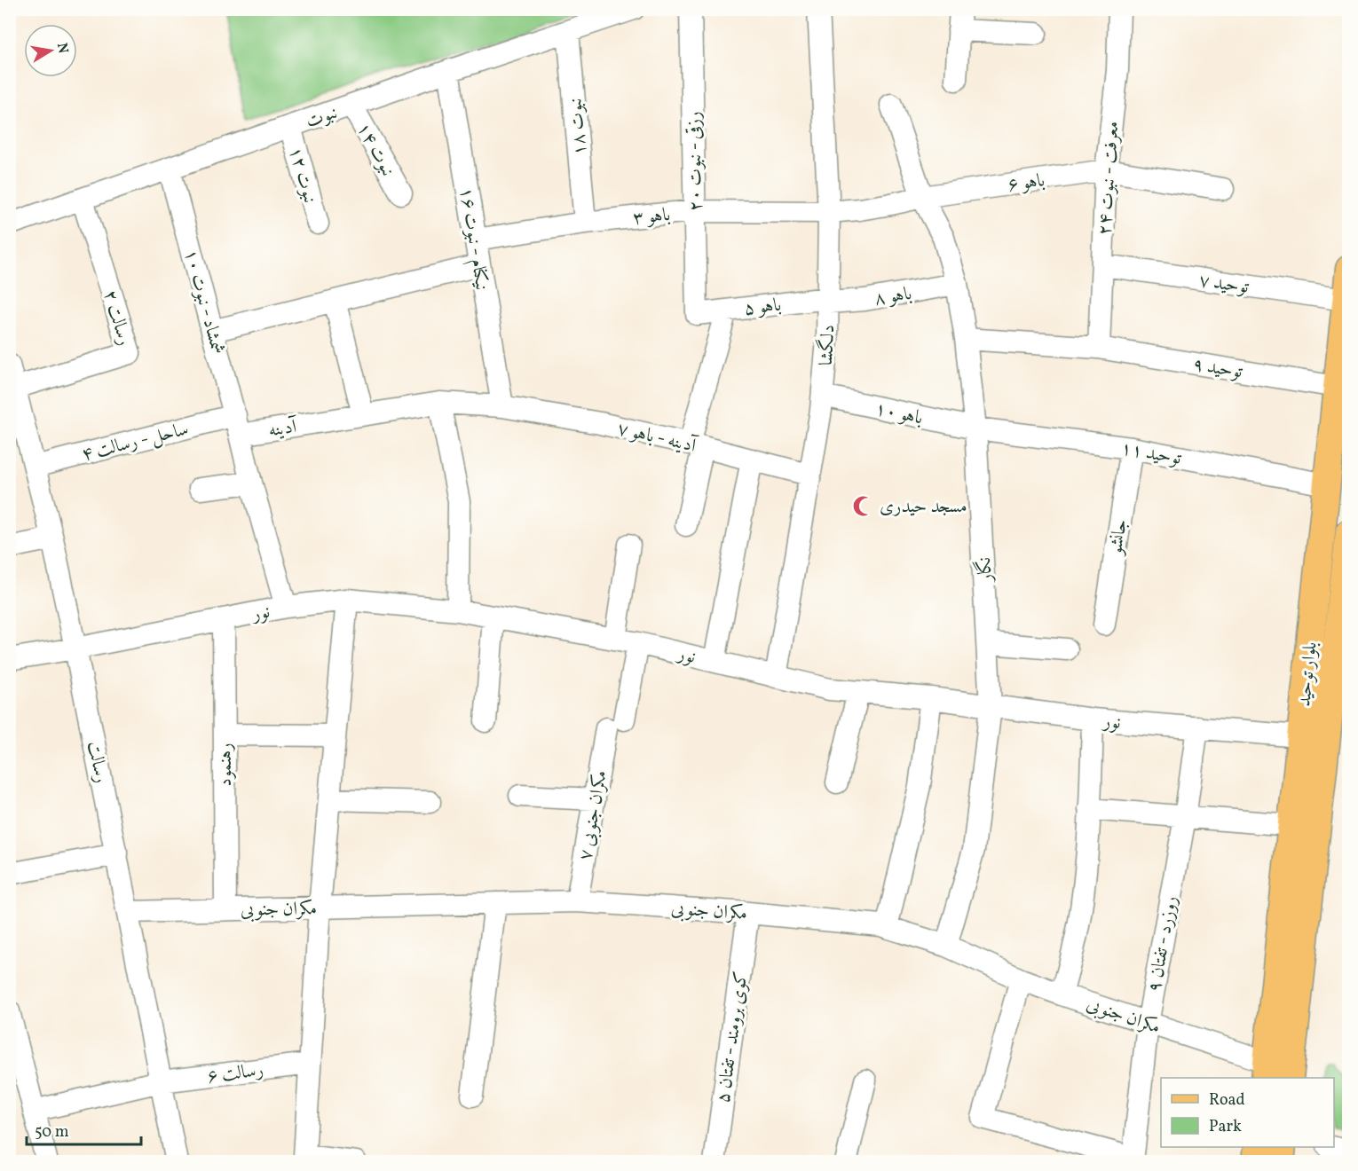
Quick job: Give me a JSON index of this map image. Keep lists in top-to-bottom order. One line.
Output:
{"streets":{"main road":["بلوار توحید"],"street":["نبوت","نبوت ۱۸","نبوت ۱۴","رزقی - نبوت ۲۰","نبوت ۱۲","معرفت - نبوت ۲۴","باهو ۶","باهو ۳","نیکنام - نبوت ۱۶","توحید ۷","باهو ۸","شمشاد - نبوت ۱۰","باهو ۵","رسالت ۲","دلگشا","توحید ۹","باهو ۱۰","آدینه","آدینه - باهو ۷","ساحل - رسالت ۴","توحید ۱۱","جانشو","نگار","نور","رسالت","رهنمود","مکران جنوبی ۷","مکران جنوبی","روزرد - تفتان ۹","کوی برومند - تفتان ۵","رسالت ۶"]},"crossings":[["نبوت","نبوت ۱۸"],["نبوت","نبوت ۱۴"],["نبوت","نبوت ۱۲"],["نبوت","نیکنام - نبوت ۱۶"],["نبوت","شمشاد - نبوت ۱۰"],["نبوت","رسالت ۲"],["نبوت ۱۸","باهو ۳"],["رزقی - نبوت ۲۰","باهو ۳"],["رزقی - نبوت ۲۰","باهو ۵"],["معرفت - نبوت ۲۴","باهو ۶"],["معرفت - نبوت ۲۴","توحید ۷"],["معرفت - نبوت ۲۴","توحید ۹"],["باهو ۶","باهو ۳"],["باهو ۶","دلگشا"],["باهو ۶","نگار"],["باهو ۳","نیکنام - نبوت ۱۶"],["باهو ۳","دلگشا"],["نیکنام - نبوت ۱۶","آدینه"],["نیکنام - نبوت ۱۶","آدینه - باهو ۷"],["توحید ۷","بلوار توحید"],["باهو ۸","باهو ۵"],["باهو ۸","دلگشا"],["باهو ۸","نگار"],["شمشاد - نبوت ۱۰","آدینه"],["شمشاد - نبوت ۱۰","ساحل - رسالت ۴"],["باهو ۵","دلگشا"],["رسالت ۲","رسالت"],["دلگشا","باهو ۱۰"],["دلگشا","آدینه - باهو ۷"],["دلگشا","نور"],["توحید ۹","نگار"],["توحید ۹","بلوار توحید"],["باهو ۱۰","توحید ۱۱"],["باهو ۱۰","نگار"],["آدینه","آدینه - باهو ۷"],["آدینه","ساحل - رسالت ۴"],["ساحل - رسالت ۴","رسالت"],["توحید ۱۱","جانشو"],["توحید ۱۱","نگار"],["توحید ۱۱","بلوار توحید"],["نگار","نور"],["نگار","مکران جنوبی"],["نور","بلوار توحید"],["نور","رسالت"],["نور","رهنمود"],["نور","مکران جنوبی ۷"],["نور","روزرد - تفتان ۹"],["بلوار توحید","مکران جنوبی"],["رسالت","مکران جنوبی"],["رسالت","رسالت ۶"],["رهنمود","مکران جنوبی"],["مکران جنوبی ۷","مکران جنوبی"],["مکران جنوبی","روزرد - تفتان ۹"],["مکران جنوبی","کوی برومند - تفتان ۵"]],"places":{"mosque":["مسجد حیدری"]},"legend":["Road","Park"],"scale_bar":"50 m","north":"right"}
